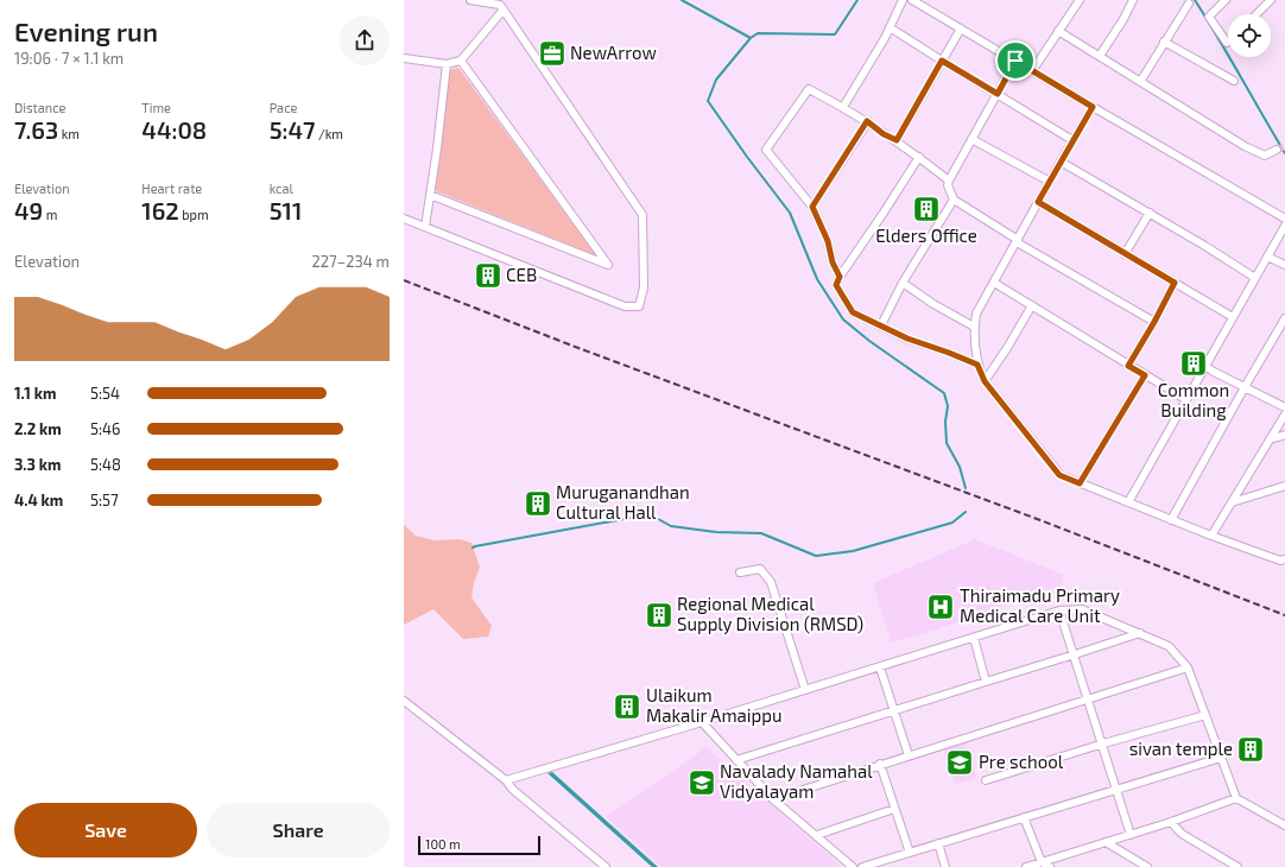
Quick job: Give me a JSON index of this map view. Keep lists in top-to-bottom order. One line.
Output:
{"places":{"office":["NewArrow"],"building":["Elders Office","CEB","Common Building","Muruganandhan Cultural Hall","Regional Medical Supply Division (RMSD)","Ulaikum Makalir Amaippu","sivan temple"],"hospital":["Thiraimadu Primary Medical Care Unit"],"school or university":["Pre school","Navalady Namahal Vidyalayam"]},"scale_bar":"100 m","page":{"heading":["Evening run","19:06 · 7 × 1.1 km"],"stats":[["Distance","7.63 km"],["Time","44:08"],["Pace","5:47 /km"],["Elevation","49 m"],["Heart rate","162 bpm"],["kcal","511"]],"chart":["Elevation","227–234 m"],"list":[{"name":"1.1 km","note":"5:54"},{"name":"2.2 km","note":"5:46"},{"name":"3.3 km","note":"5:48"},{"name":"4.4 km","note":"5:57"}],"buttons":["Save","Share"],"scale":"100 m"}}
